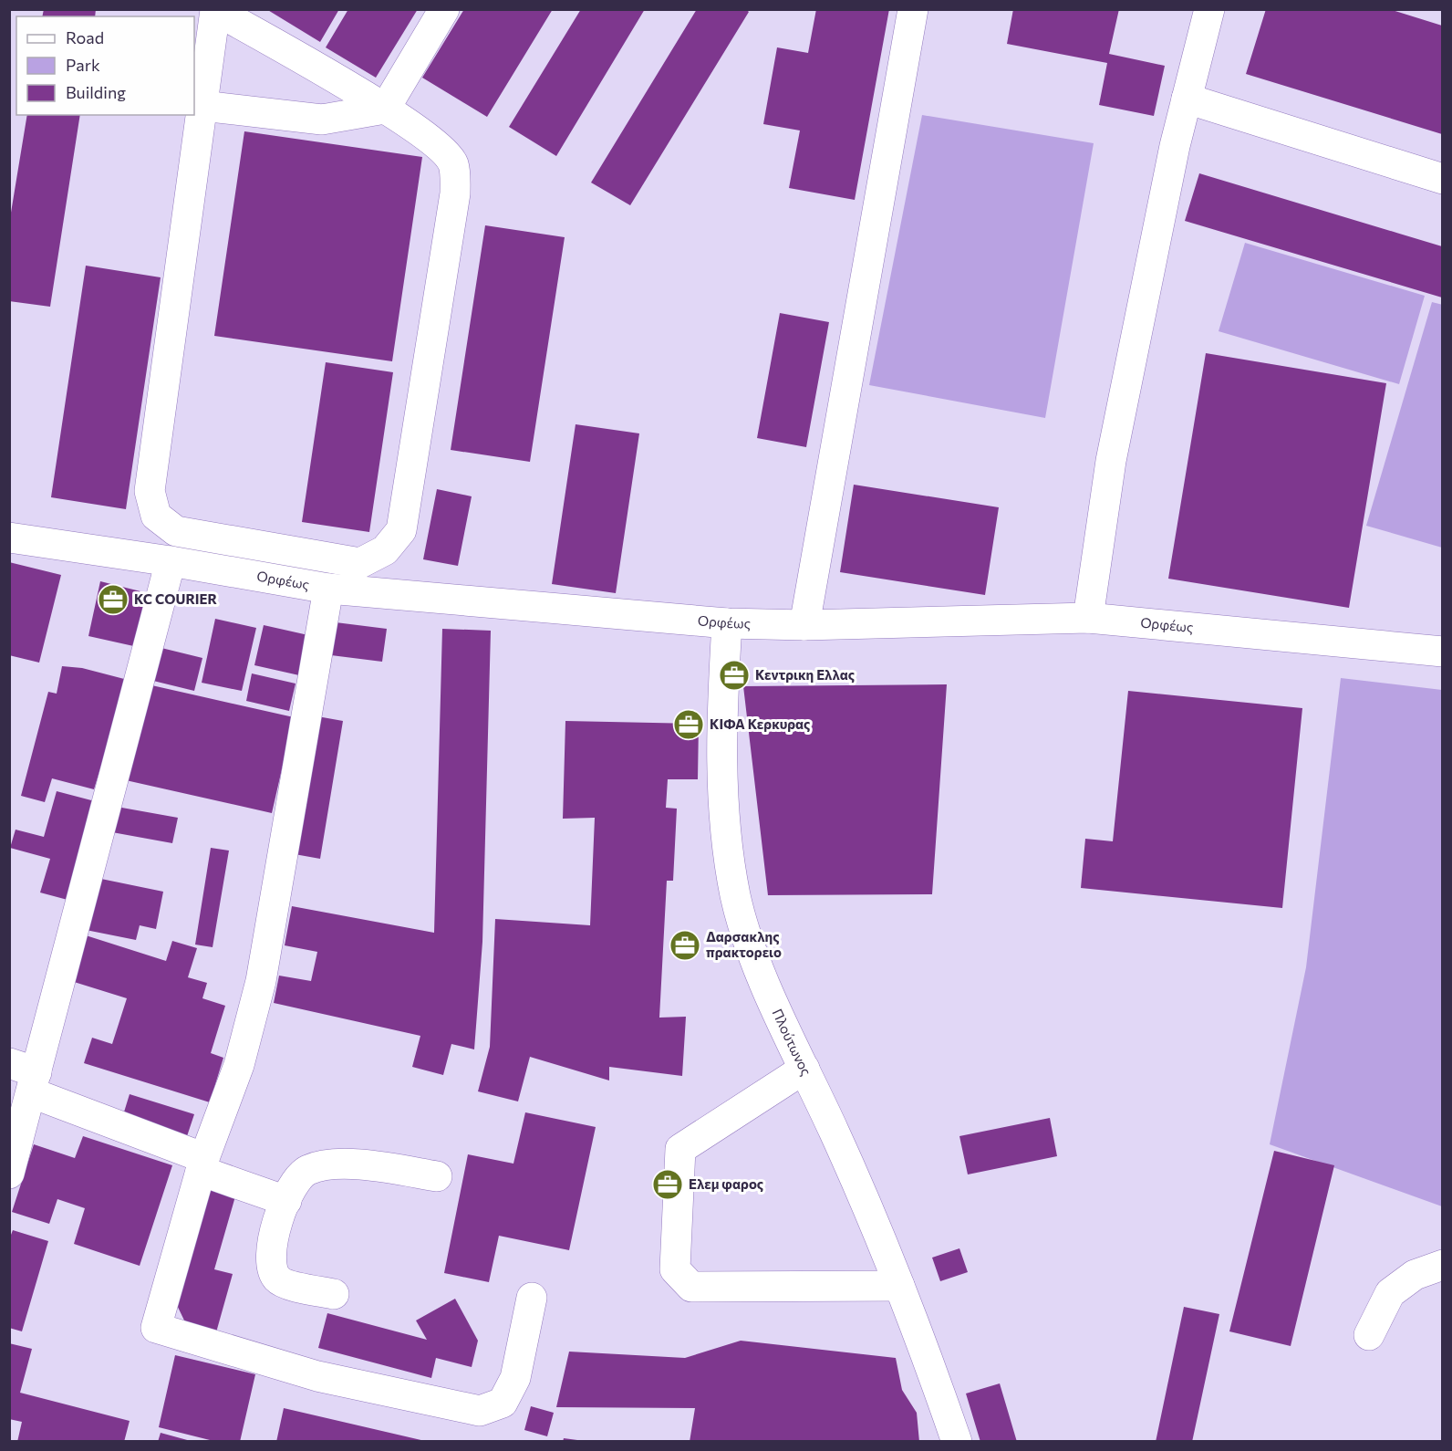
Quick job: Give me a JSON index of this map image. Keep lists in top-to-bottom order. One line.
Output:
{"streets":{"street":["Ορφέως","Πλούτωνος"]},"crossings":[["Ορφέως","Πλούτωνος"]],"places":{"office":["KC COURIER","Κεντρικη Ελλας","ΚΙΦΑ Κερκυρας","Δαρσακλης πρακτορειο","Ελεμ φαρος"]},"legend":["Road","Park","Building"]}
